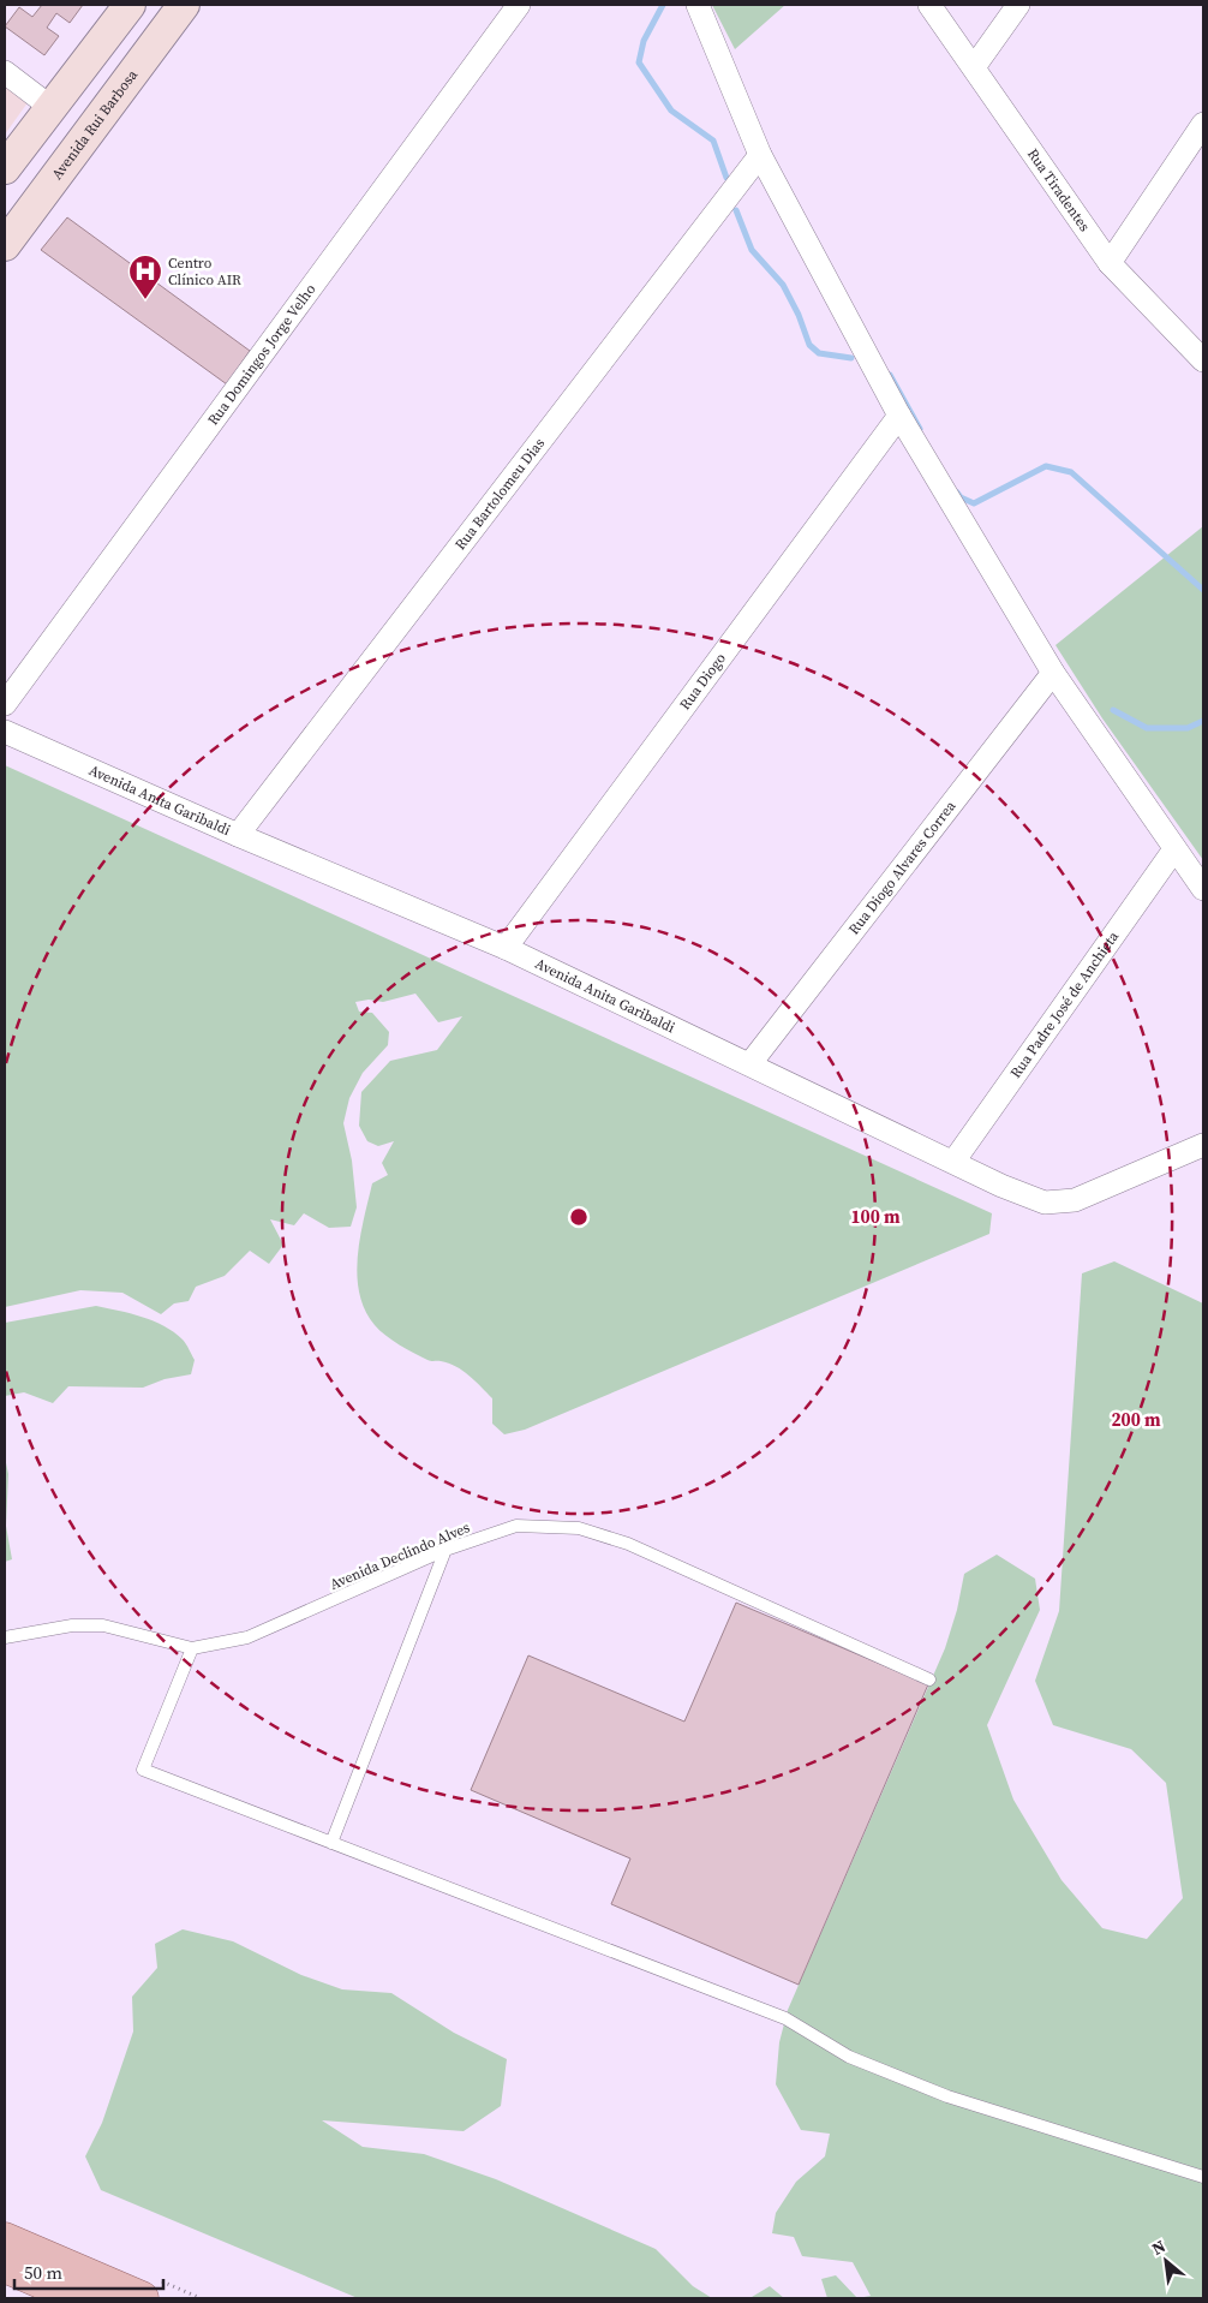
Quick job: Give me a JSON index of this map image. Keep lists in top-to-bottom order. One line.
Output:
{"streets":{"main road":["Avenida Rui Barbosa"],"street":["Rua Tiradentes","Rua Domingos Jorge Velho","Rua Bartolomeu Dias","Rua Diogo","Avenida Anita Garibaldi","Rua Diogo Alvares Correa","Rua Padre José de Anchieta"],"lane":["Avenida Declindo Alves"]},"crossings":[["Rua Bartolomeu Dias","Avenida Anita Garibaldi"],["Rua Diogo","Avenida Anita Garibaldi"],["Avenida Anita Garibaldi","Rua Diogo Alvares Correa"],["Avenida Anita Garibaldi","Rua Padre José de Anchieta"]],"places":{"hospital":["Centro Clínico AIR"]},"scale_bar":"50 m","north":"top left","rings":["100 m","200 m"]}
